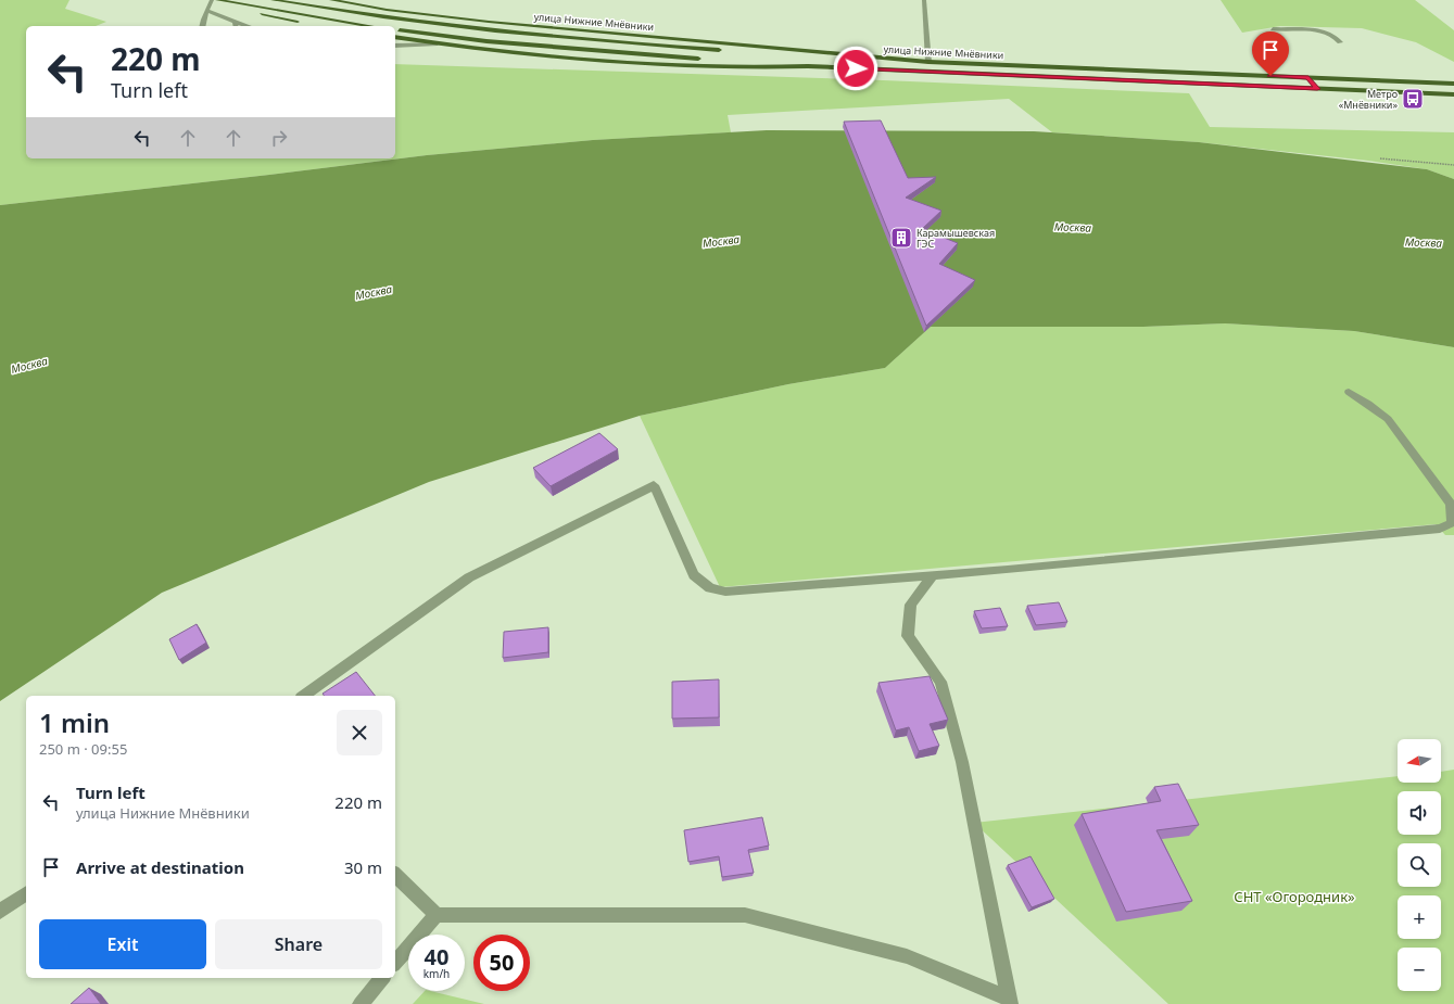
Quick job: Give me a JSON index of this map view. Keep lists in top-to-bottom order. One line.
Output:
{"streets":{"main road":["улица Нижние Мнёвники"]},"water":["Москва"],"parks":["СНТ «Огородник»"],"places":{"bus stop":["Метро «Мнёвники»"],"building":["Карамышевская ГЭС"]},"north":"left","page":{"turn":["220 m","Turn left"],"heading":["1 min","250 m · 09:55"],"map_buttons":["+","−"],"list":[{"name":"Turn left","note":"улица Нижние Мнёвники","value":"220 m"},{"name":"Arrive at destination","value":"30 m"}],"buttons":["Exit","Share"],"speed":"40 km/h","limit":"50"}}
